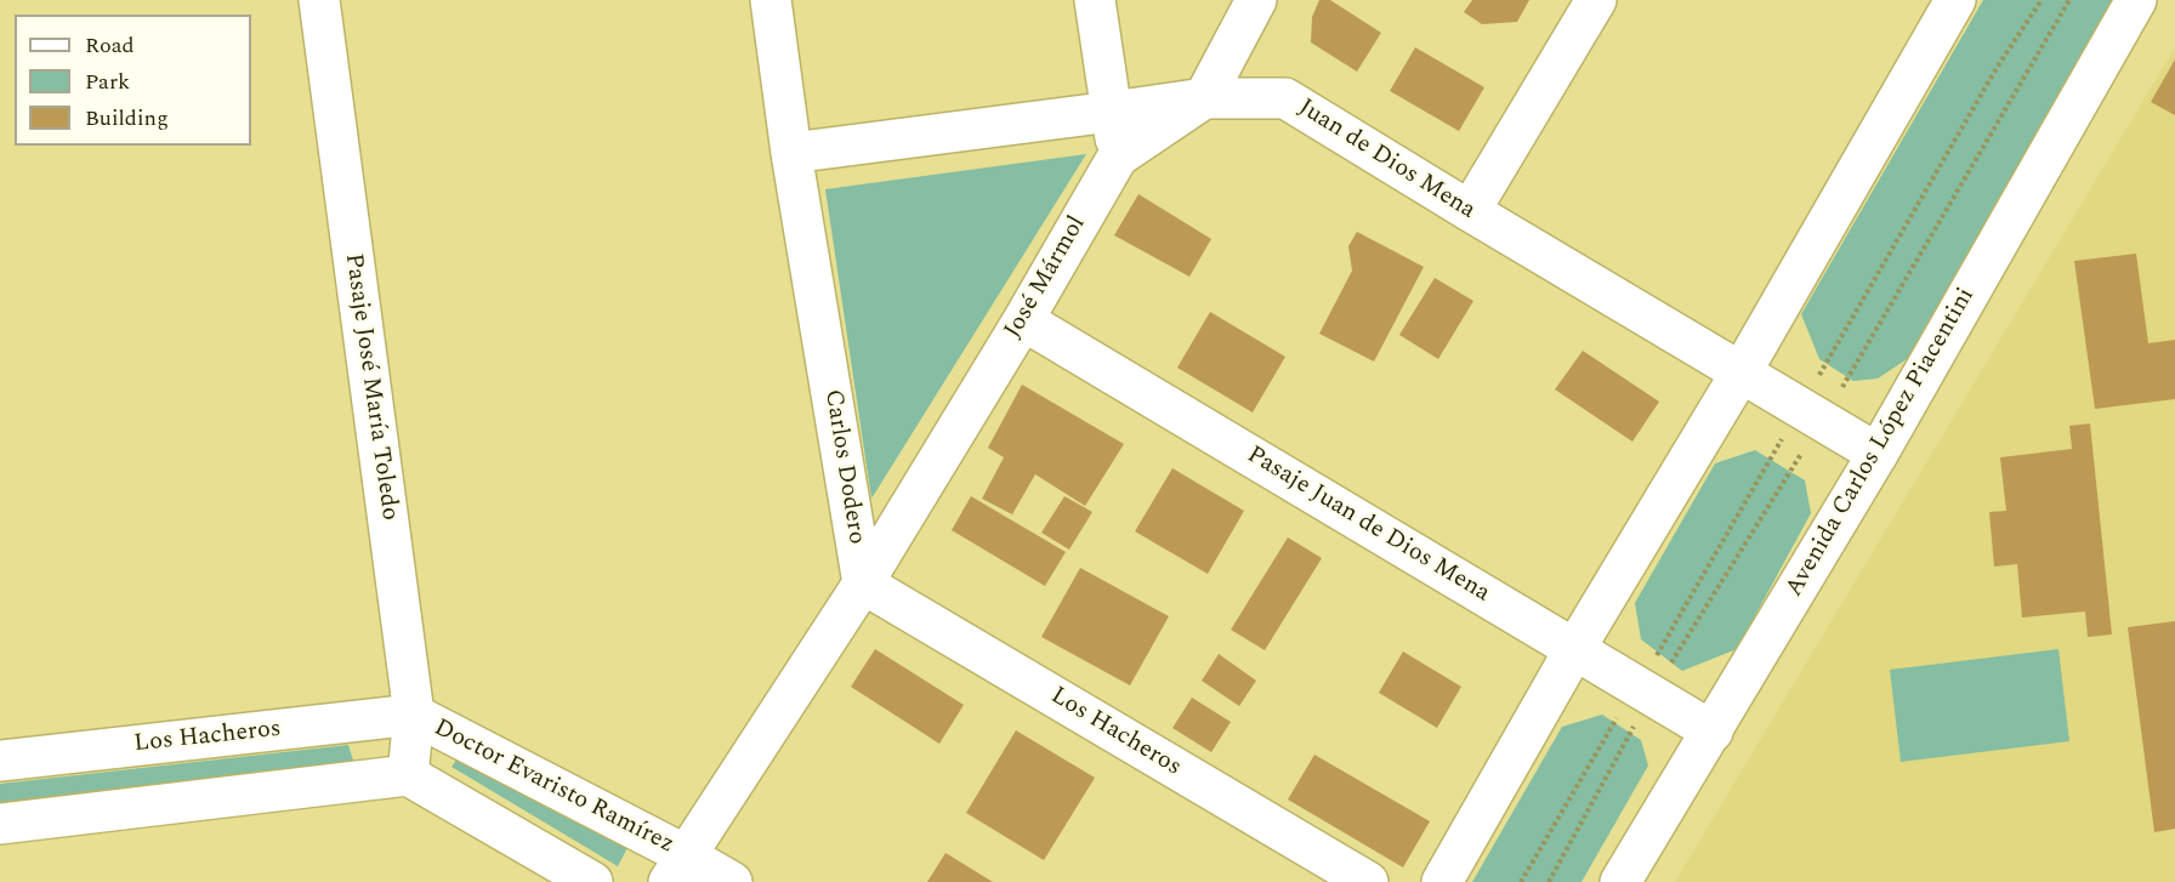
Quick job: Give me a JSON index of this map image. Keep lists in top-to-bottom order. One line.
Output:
{"streets":{"street":["Juan de Dios Mena","José Mármol","Pasaje José María Toledo","Avenida Carlos López Piacentini","Carlos Dodero","Pasaje Juan de Dios Mena","Los Hacheros","Doctor Evaristo Ramírez"]},"crossings":[["Juan de Dios Mena","José Mármol"],["Juan de Dios Mena","Avenida Carlos López Piacentini"],["Juan de Dios Mena","Carlos Dodero"],["José Mármol","Carlos Dodero"],["José Mármol","Pasaje Juan de Dios Mena"],["José Mármol","Los Hacheros"],["Pasaje José María Toledo","Los Hacheros"],["Pasaje José María Toledo","Doctor Evaristo Ramírez"],["Avenida Carlos López Piacentini","Pasaje Juan de Dios Mena"],["Carlos Dodero","Los Hacheros"],["Los Hacheros","Doctor Evaristo Ramírez"]],"legend":["Road","Park","Building"]}
